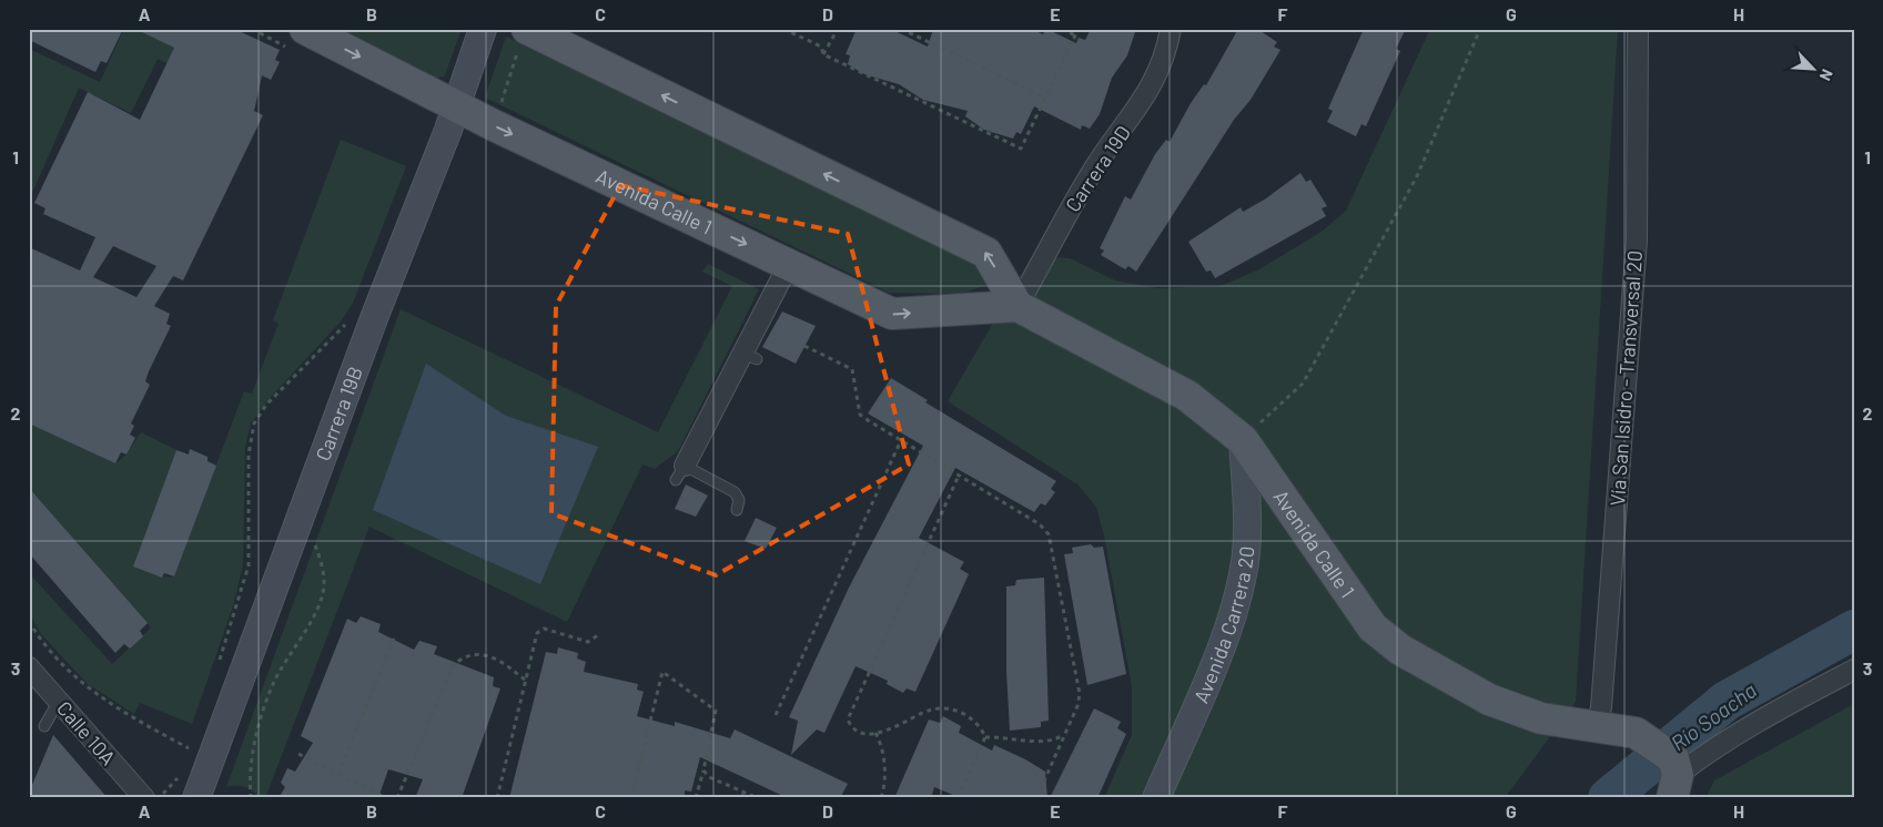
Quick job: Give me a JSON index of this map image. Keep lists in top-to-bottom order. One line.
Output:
{"streets":{"main road":["Avenida Calle 1"],"street":["Carrera 19D","Vía San Isidro - Transversal 20","Carrera 19B","Avenida Carrera 20","Calle 10A"]},"crossings":[["Carrera 19D","Avenida Calle 1"],["Avenida Calle 1","Vía San Isidro - Transversal 20"],["Avenida Calle 1","Carrera 19B"],["Avenida Calle 1","Avenida Carrera 20"]],"water":["Río Soacha"],"north":"bottom right","grid":{"columns":["A","B","C","D","E","F","G","H"],"rows":["1","2","3"]}}
